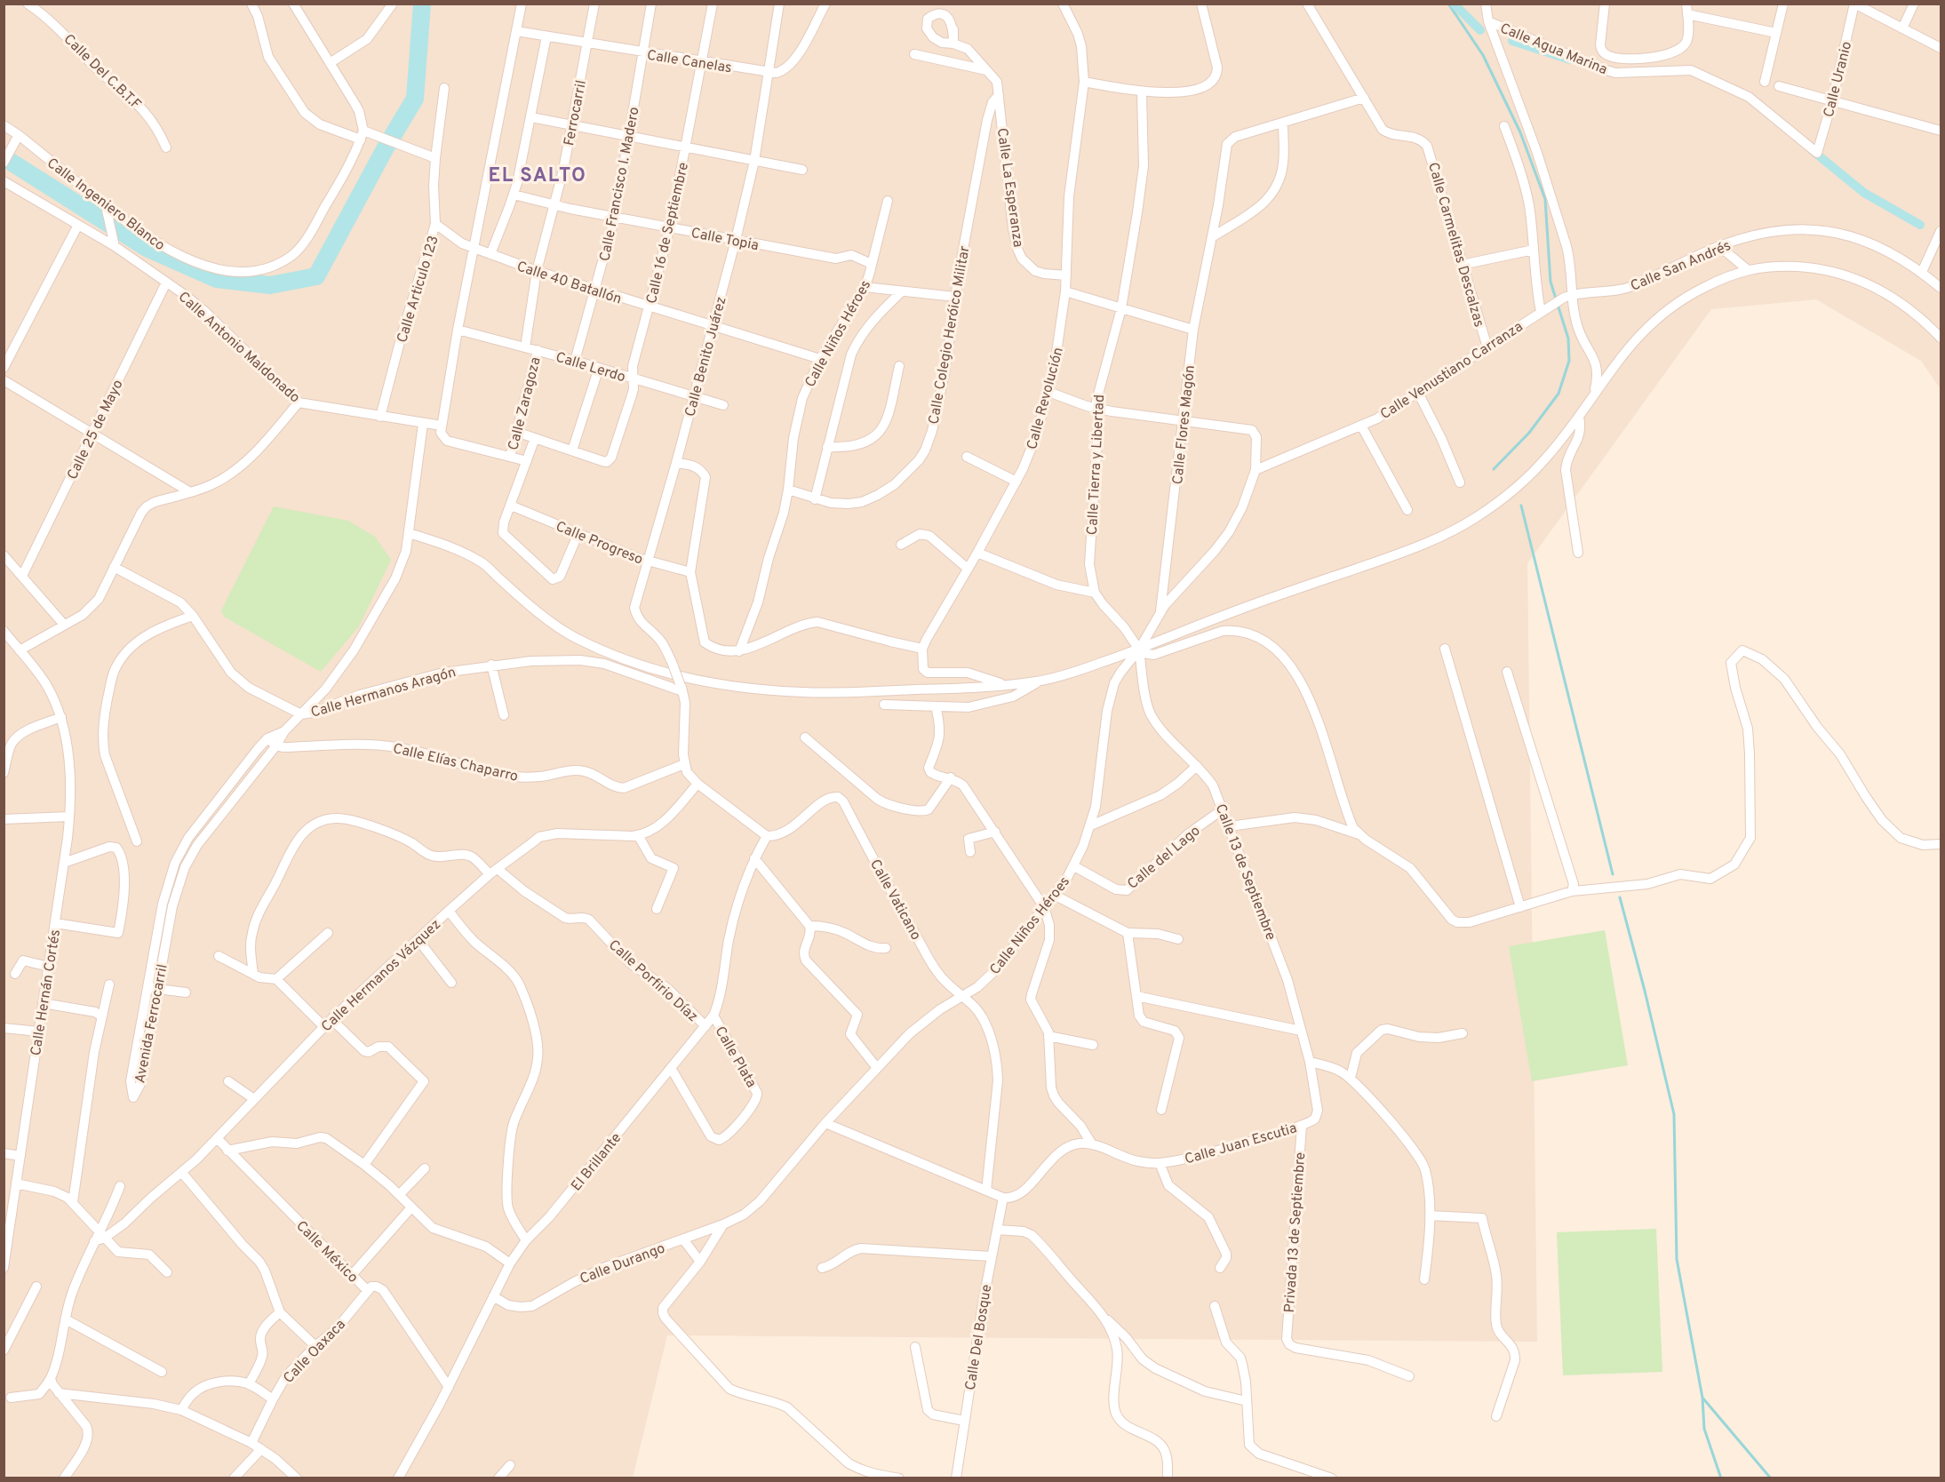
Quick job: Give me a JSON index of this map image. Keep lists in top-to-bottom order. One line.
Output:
{"streets":{"street":["Calle Agua Marina","Calle Canelas","Calle Del C.B.T.F","Calle Uranio","Ferrocarril","Calle Francisco I. Madero","Calle La Esperanza","Calle Ingeniero Blanco","Calle 16 de Septiembre","Calle Topia","Calle Carmelitas Descalzas","Calle San Andrés","Calle 40 Batallón","Calle Articulo 123","Calle Niños Héroes","Calle Colegio Heróico Militar","Calle Antonio Maldonado","Calle Benito Juárez","Calle Lerdo","Calle Venustiano Carranza","Calle Revolución","Calle Zaragoza","Calle Flores Magón","Calle 25 de Mayo","Calle Tierra y Libertad","Calle Progreso","Calle Hermanos Aragón","Calle Elías Chaparro","Calle del Lago","Calle 13 de Septiembre","Calle Vaticano","Calle Hermanos Vázquez","Calle Porfirio Díaz","Calle Hernán Cortés","Avenida Ferrocarril","Calle Plata","Calle Juan Escutia","El Brillante","Privada 13 de Septiembre","Calle México","Calle Durango","Calle Del Bosque","Calle Oaxaca"]},"crossings":[["Calle Agua Marina","Calle Uranio"],["Calle Canelas","Ferrocarril"],["Calle Canelas","Calle Francisco I. Madero"],["Calle Canelas","Calle 16 de Septiembre"],["Calle Canelas","Calle Benito Juárez"],["Ferrocarril","Calle Topia"],["Ferrocarril","Calle 40 Batallón"],["Ferrocarril","Calle Lerdo"],["Calle Francisco I. Madero","Calle Topia"],["Calle Francisco I. Madero","Calle 40 Batallón"],["Calle Francisco I. Madero","Calle Lerdo"],["Calle La Esperanza","Calle Colegio Heróico Militar"],["Calle La Esperanza","Calle Revolución"],["Calle 16 de Septiembre","Calle Topia"],["Calle 16 de Septiembre","Calle 40 Batallón"],["Calle 16 de Septiembre","Calle Lerdo"],["Calle Topia","Calle Niños Héroes"],["Calle Topia","Calle Benito Juárez"],["Calle Carmelitas Descalzas","Calle Venustiano Carranza"],["Calle San Andrés","Calle Venustiano Carranza"],["Calle 40 Batallón","Calle Articulo 123"],["Calle 40 Batallón","Calle Niños Héroes"],["Calle 40 Batallón","Calle Benito Juárez"],["Calle Articulo 123","Calle Antonio Maldonado"],["Calle Niños Héroes","Calle Colegio Heróico Militar"],["Calle Niños Héroes","Calle del Lago"],["Calle Niños Héroes","Calle 13 de Septiembre"],["Calle Niños Héroes","Calle Vaticano"],["Calle Niños Héroes","Calle Durango"],["Calle Antonio Maldonado","Calle 25 de Mayo"],["Calle Antonio Maldonado","Avenida Ferrocarril"],["Calle Benito Juárez","Calle Lerdo"],["Calle Benito Juárez","Calle Progreso"],["Calle Benito Juárez","Calle Hermanos Aragón"],["Calle Benito Juárez","Calle Elías Chaparro"],["Calle Lerdo","Calle Zaragoza"],["Calle Hermanos Aragón","Avenida Ferrocarril"],["Calle Elías Chaparro","Avenida Ferrocarril"],["Calle del Lago","Calle 13 de Septiembre"],["Calle 13 de Septiembre","Calle Juan Escutia"],["Calle Vaticano","El Brillante"],["Calle Hermanos Vázquez","Calle Porfirio Díaz"],["Calle Hermanos Vázquez","Calle México"],["Calle Porfirio Díaz","El Brillante"],["Calle Plata","El Brillante"],["Calle Juan Escutia","Privada 13 de Septiembre"],["Calle Juan Escutia","Calle Del Bosque"],["El Brillante","Calle México"],["El Brillante","Calle Durango"],["Calle México","Calle Oaxaca"]],"districts":["EL SALTO"]}
